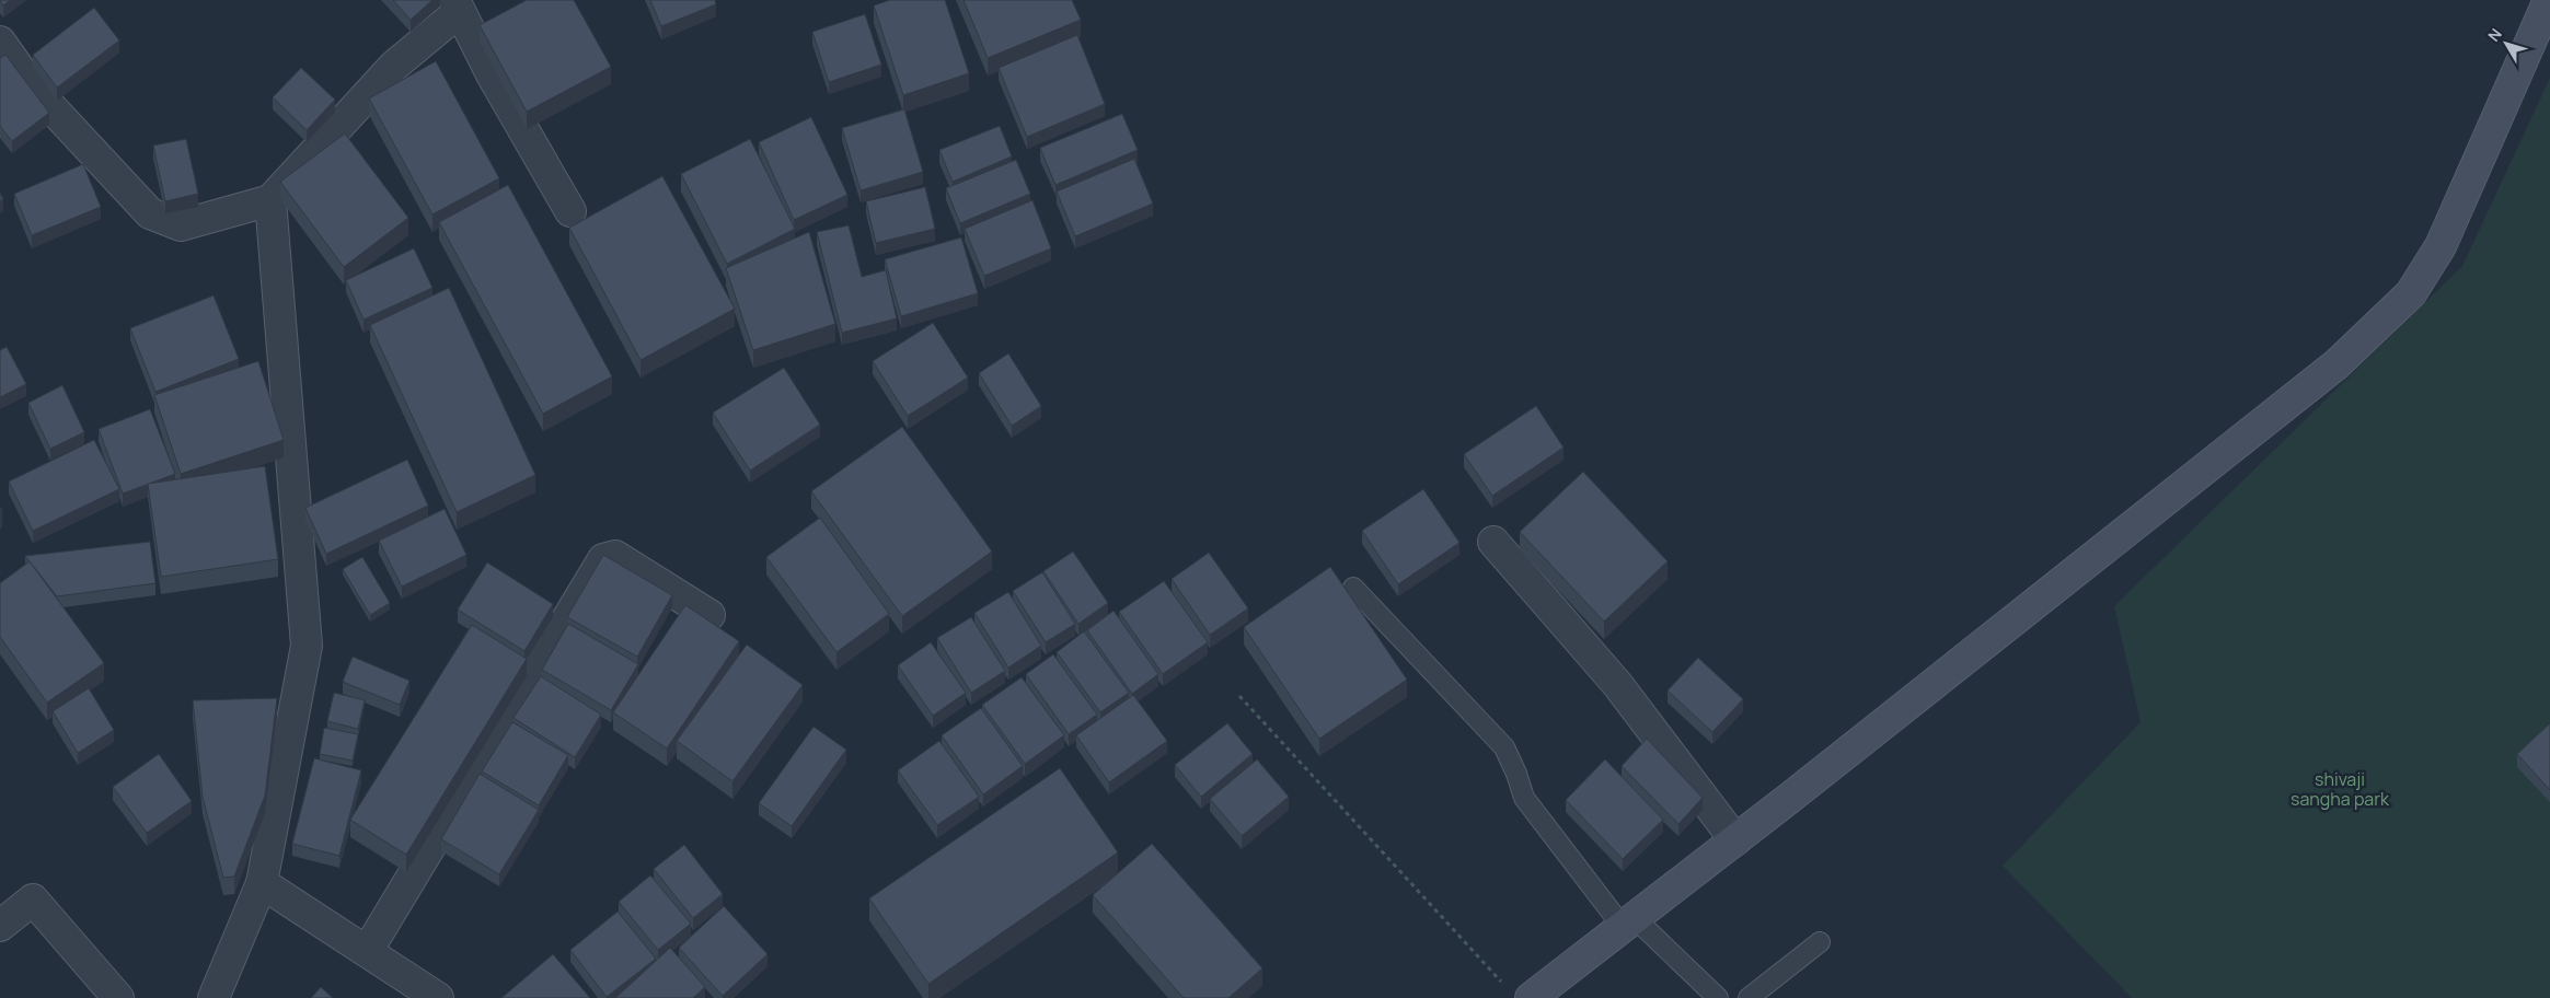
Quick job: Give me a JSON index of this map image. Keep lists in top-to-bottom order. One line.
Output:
{"parks":["shivaji sangha park"],"north":"top left"}
